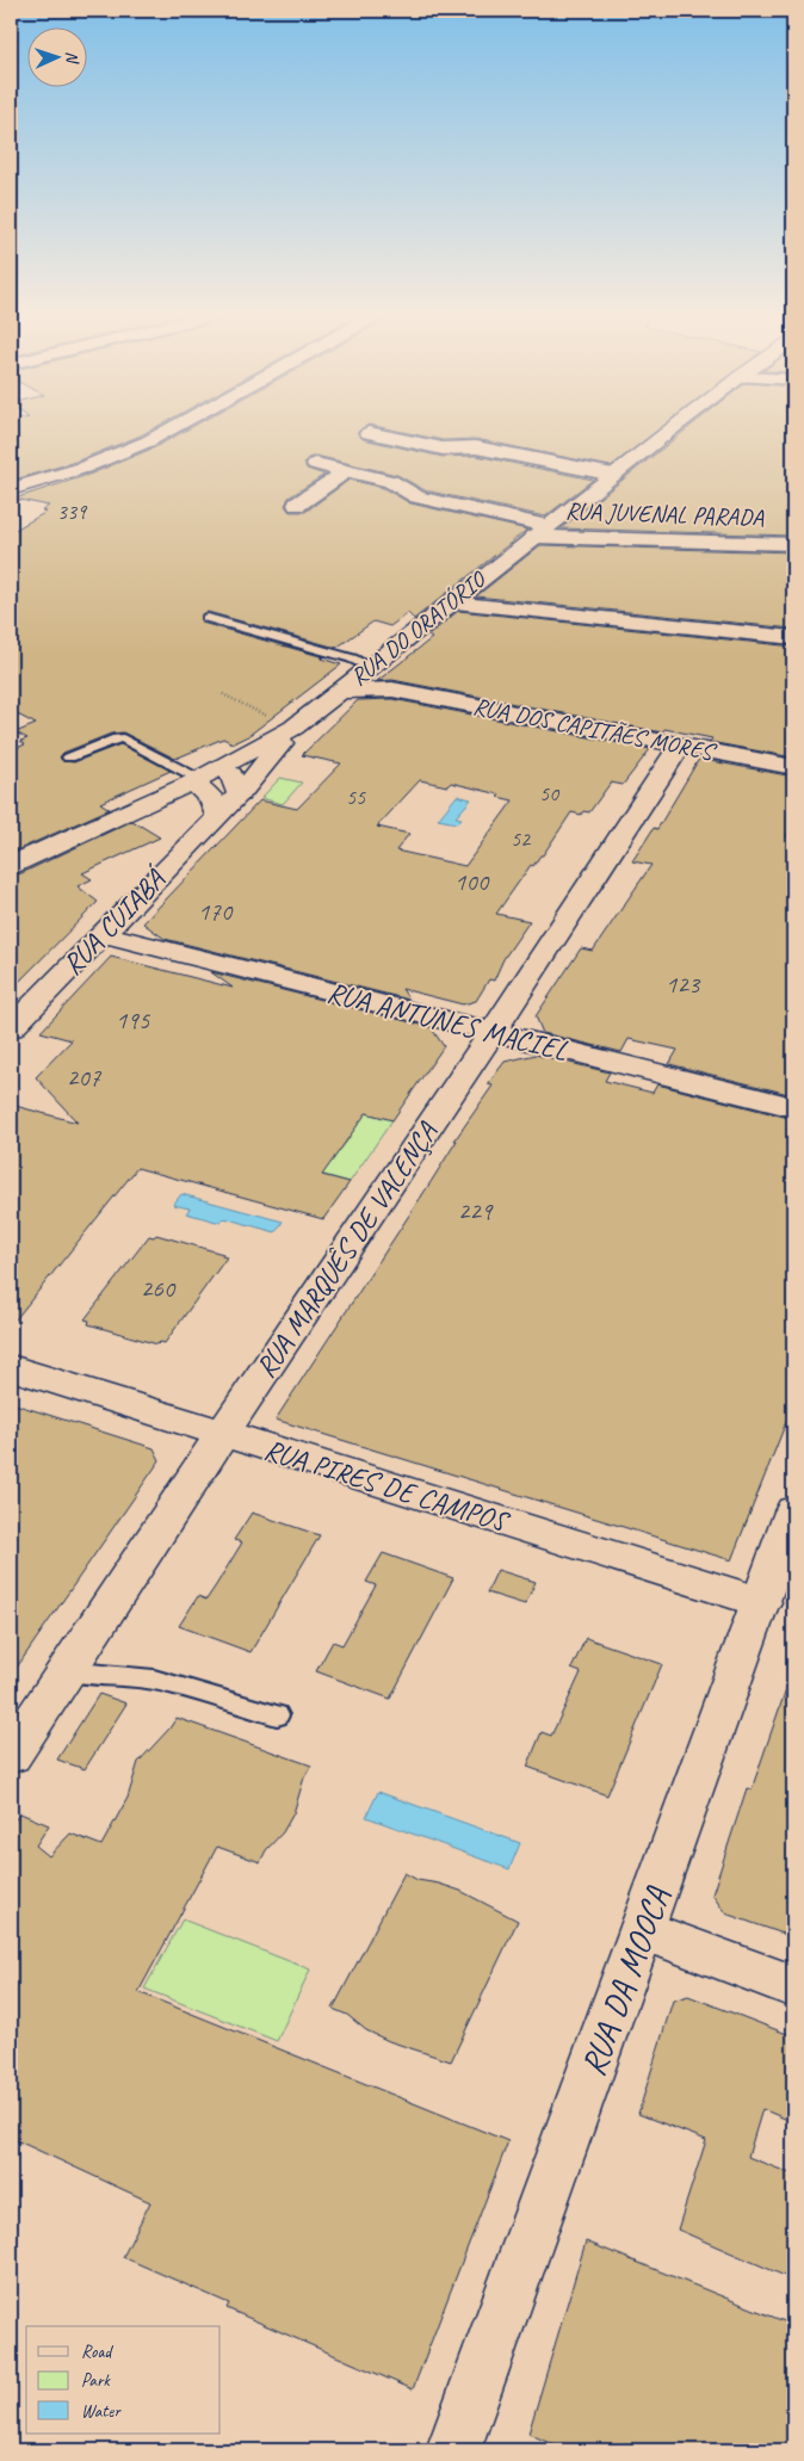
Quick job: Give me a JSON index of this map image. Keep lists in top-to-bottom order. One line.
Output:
{"streets":{"street":["RUA JUVENAL PARADA","RUA DO ORATÓRIO","RUA DOS CAPITÃES MORES","RUA CUIABÁ","RUA ANTUNES MACIEL","RUA MARQUÊS DE VALENÇA","RUA PIRES DE CAMPOS","RUA DA MOOCA"]},"crossings":[["RUA JUVENAL PARADA","RUA DO ORATÓRIO"],["RUA DO ORATÓRIO","RUA DOS CAPITÃES MORES"],["RUA DO ORATÓRIO","RUA CUIABÁ"],["RUA DOS CAPITÃES MORES","RUA MARQUÊS DE VALENÇA"],["RUA CUIABÁ","RUA ANTUNES MACIEL"],["RUA ANTUNES MACIEL","RUA MARQUÊS DE VALENÇA"],["RUA MARQUÊS DE VALENÇA","RUA PIRES DE CAMPOS"],["RUA PIRES DE CAMPOS","RUA DA MOOCA"]],"house_numbers":["339","50","55","52","100","170","123","195","207","229","260"],"legend":["Road","Park","Water"],"north":"right"}
